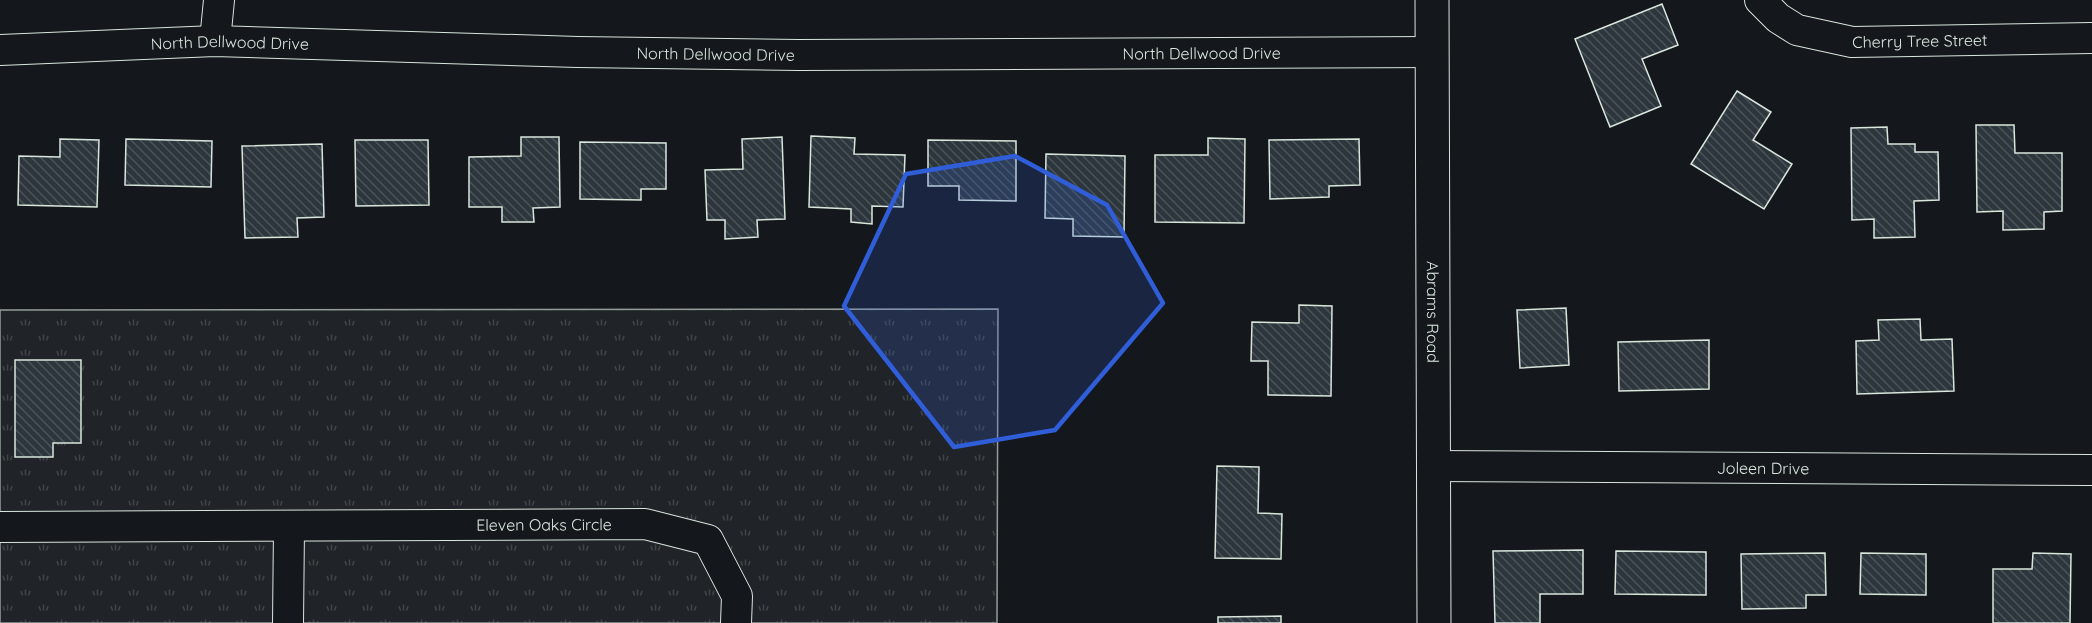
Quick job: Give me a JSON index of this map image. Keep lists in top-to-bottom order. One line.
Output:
{"streets":{"street":["Cherry Tree Street","North Dellwood Drive","Abrams Road","Joleen Drive","Eleven Oaks Circle"]},"crossings":[["North Dellwood Drive","Abrams Road"],["Abrams Road","Joleen Drive"]]}
